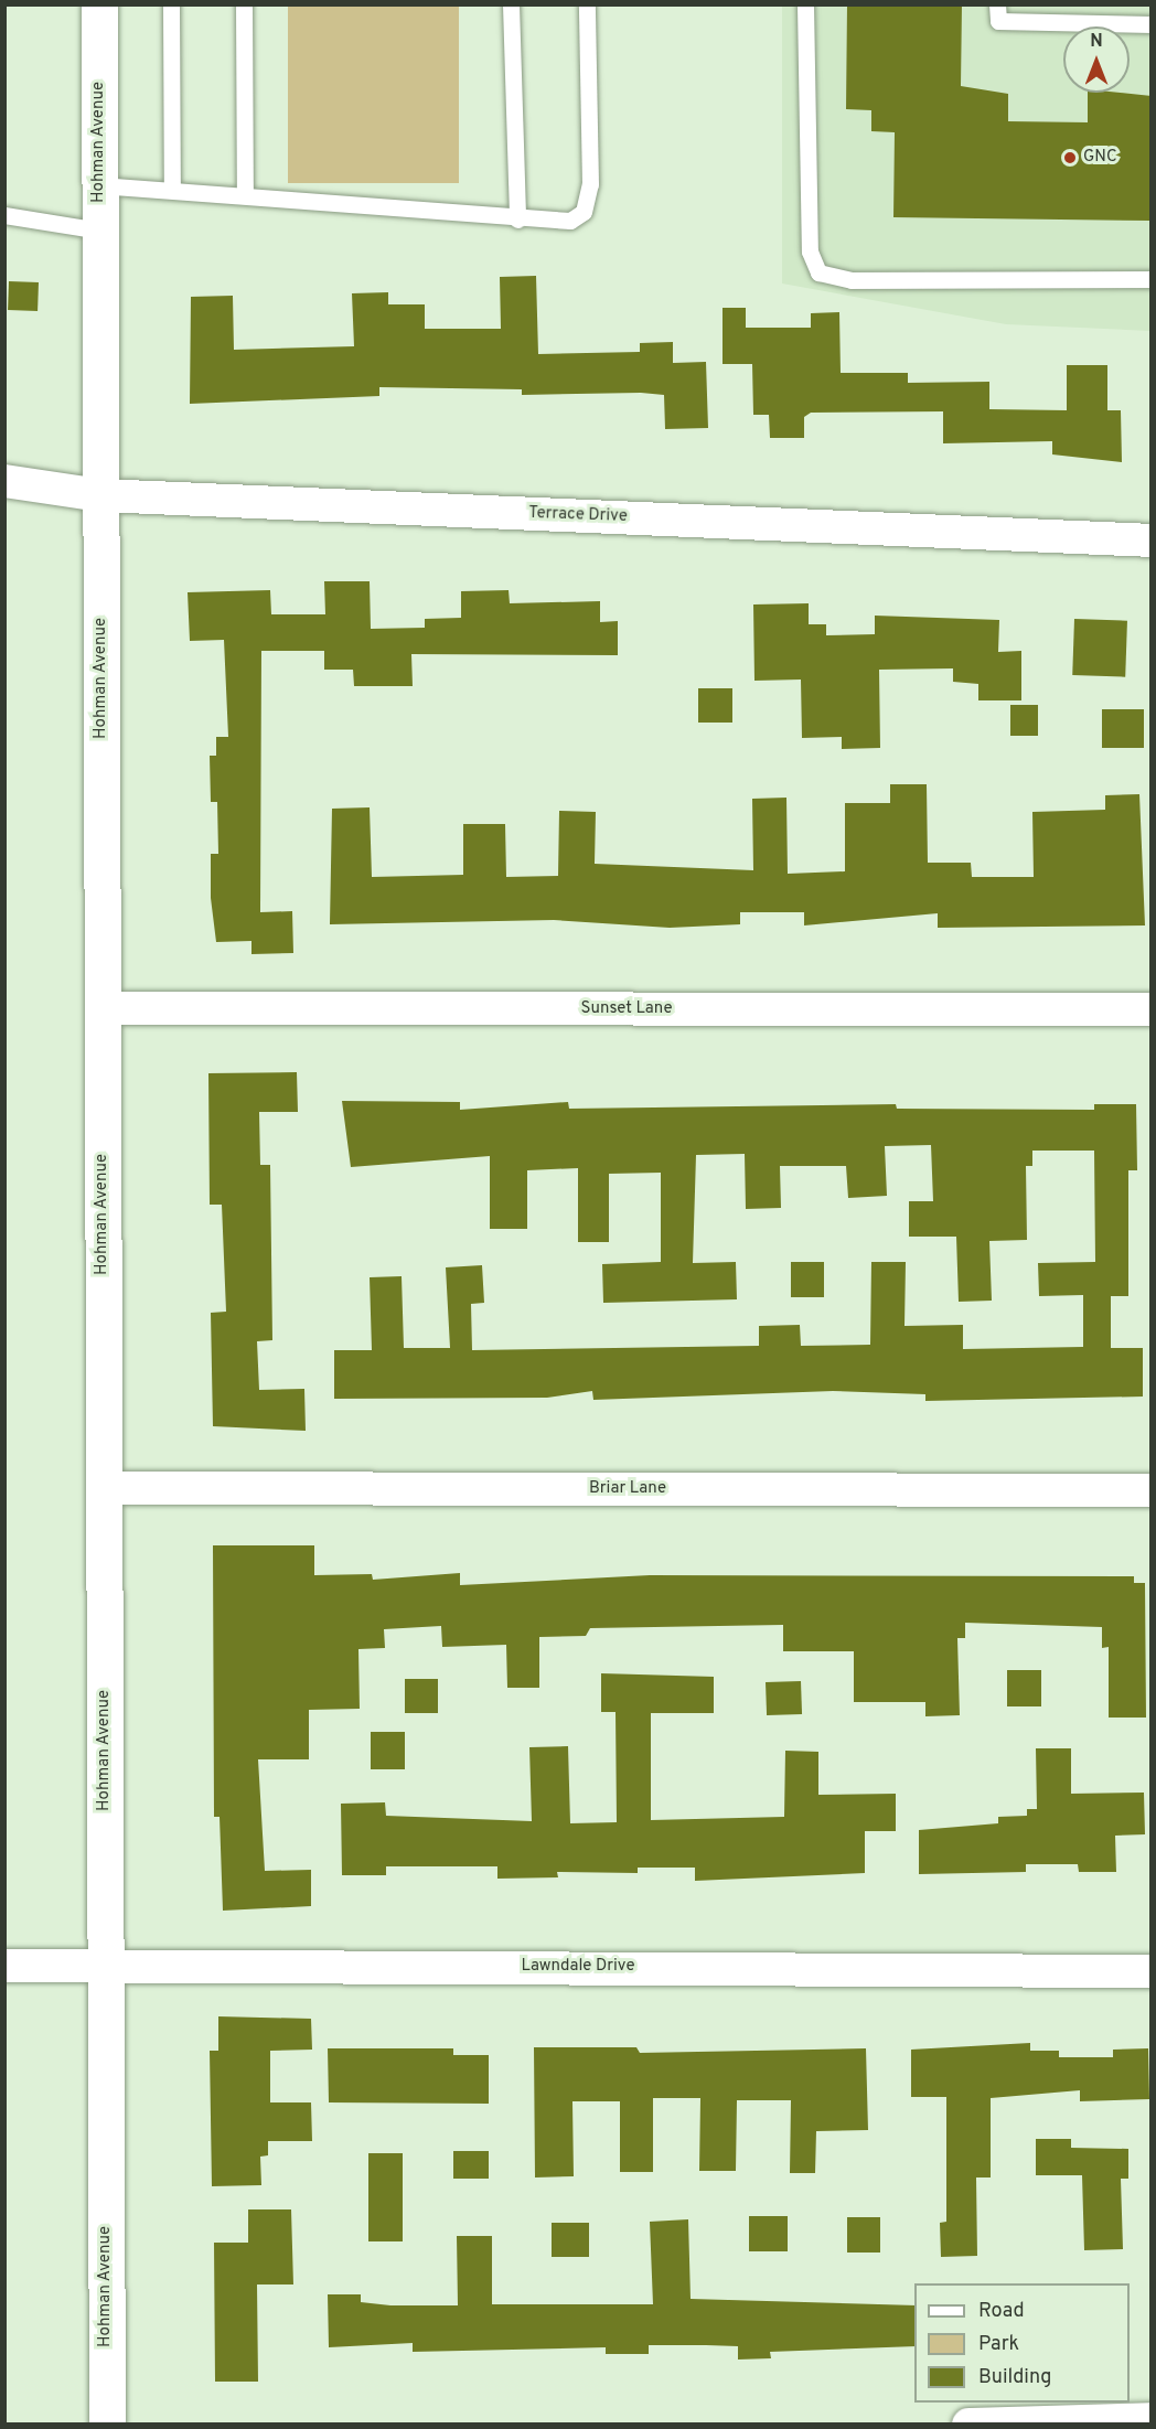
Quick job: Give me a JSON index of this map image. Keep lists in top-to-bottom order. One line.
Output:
{"streets":{"street":["Hohman Avenue","Terrace Drive","Sunset Lane","Briar Lane","Lawndale Drive"]},"crossings":[["Hohman Avenue","Terrace Drive"],["Hohman Avenue","Sunset Lane"],["Hohman Avenue","Briar Lane"],["Hohman Avenue","Lawndale Drive"]],"places":["GNC"],"legend":["Road","Park","Building"],"north":"top"}
